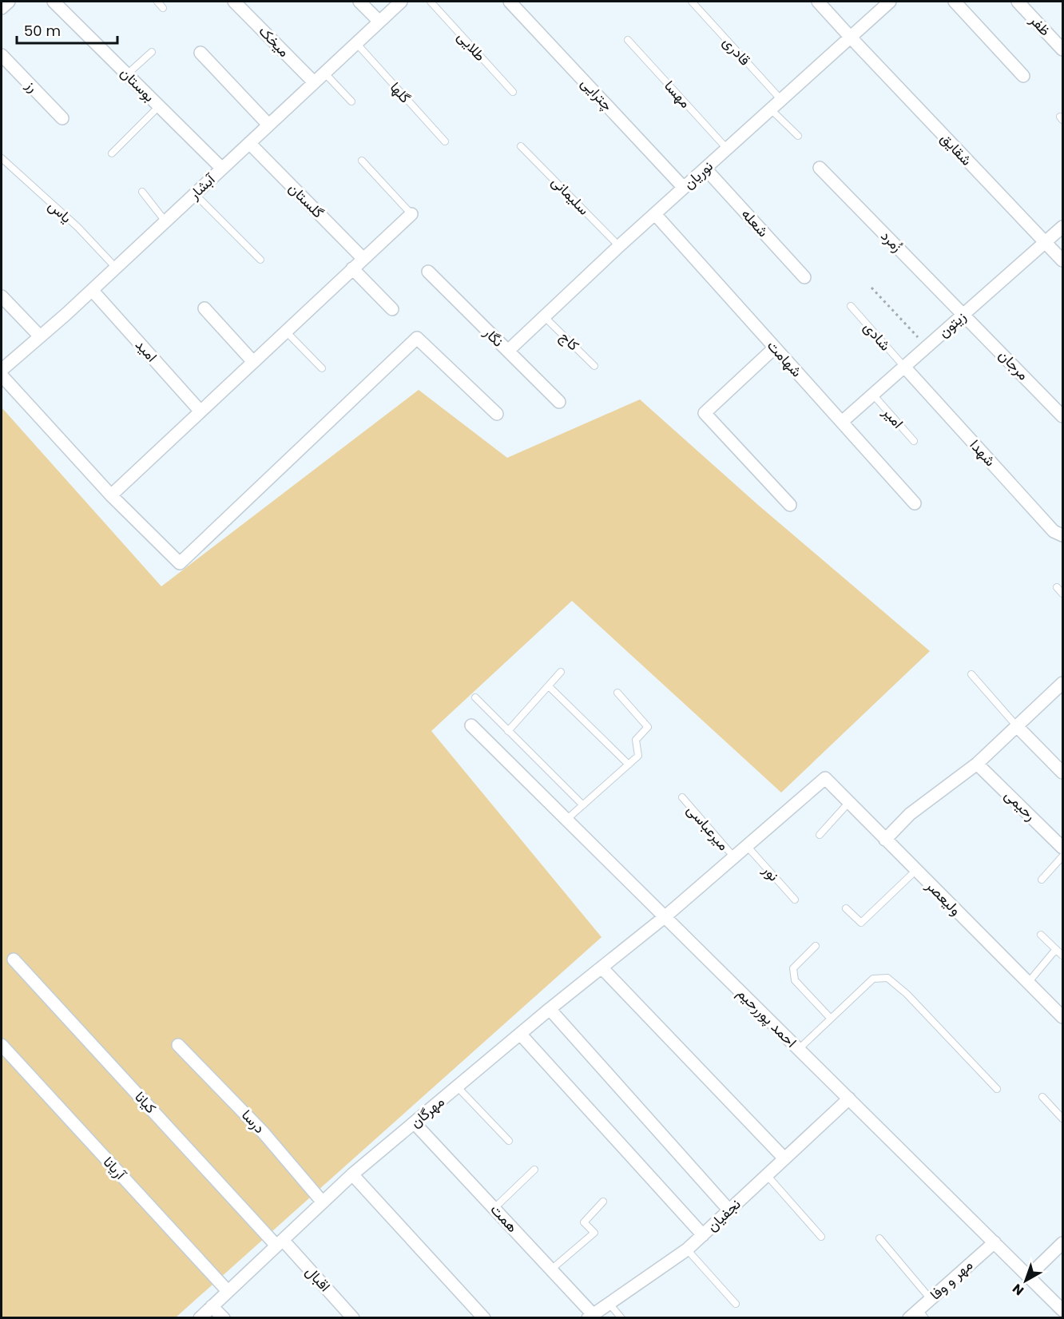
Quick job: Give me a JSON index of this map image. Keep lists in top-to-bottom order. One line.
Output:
{"streets":{"street":["ظفر","میخک","بوستان","رز","چترایی","شقایق","نوریان","آبشار","گلستان","شعله","زُمرد","زیتون","نگار","امید","شهامت","مرجان","شهدا","رحیمی","ولیعصر","احمد پوررحیم","کیانا","مهرگان","درسا","آریانا","نجفیان","همت","اقبال","مهر و وفا"],"lane":["طلایی","قادری","گلها","مهسا","سلیمانی","یاس","شادی","کاج","امیر","میرعباسی","نور"]},"crossings":[["میخک","آبشار"],["قادری","نوریان"],["بوستان","آبشار"],["گلها","آبشار"],["چترایی","نوریان"],["مهسا","نوریان"],["شقایق","نوریان"],["شقایق","زیتون"],["نوریان","سلیمانی"],["نوریان","شعله"],["نوریان","نگار"],["نوریان","کاج"],["نوریان","شهامت"],["آبشار","گلستان"],["آبشار","یاس"],["آبشار","امید"],["زُمرد","زیتون"],["زُمرد","مرجان"],["زیتون","شادی"],["زیتون","شهامت"],["زیتون","مرجان"],["زیتون","امیر"],["زیتون","شهدا"],["شادی","شهدا"],["میرعباسی","مهرگان"],["نور","مهرگان"],["ولیعصر","مهرگان"],["احمد پوررحیم","مهرگان"],["احمد پوررحیم","نجفیان"],["احمد پوررحیم","مهر و وفا"],["کیانا","مهرگان"],["کیانا","اقبال"],["مهرگان","درسا"],["مهرگان","آریانا"],["مهرگان","همت"],["مهرگان","اقبال"],["نجفیان","همت"]],"scale_bar":"50 m","north":"bottom left"}
